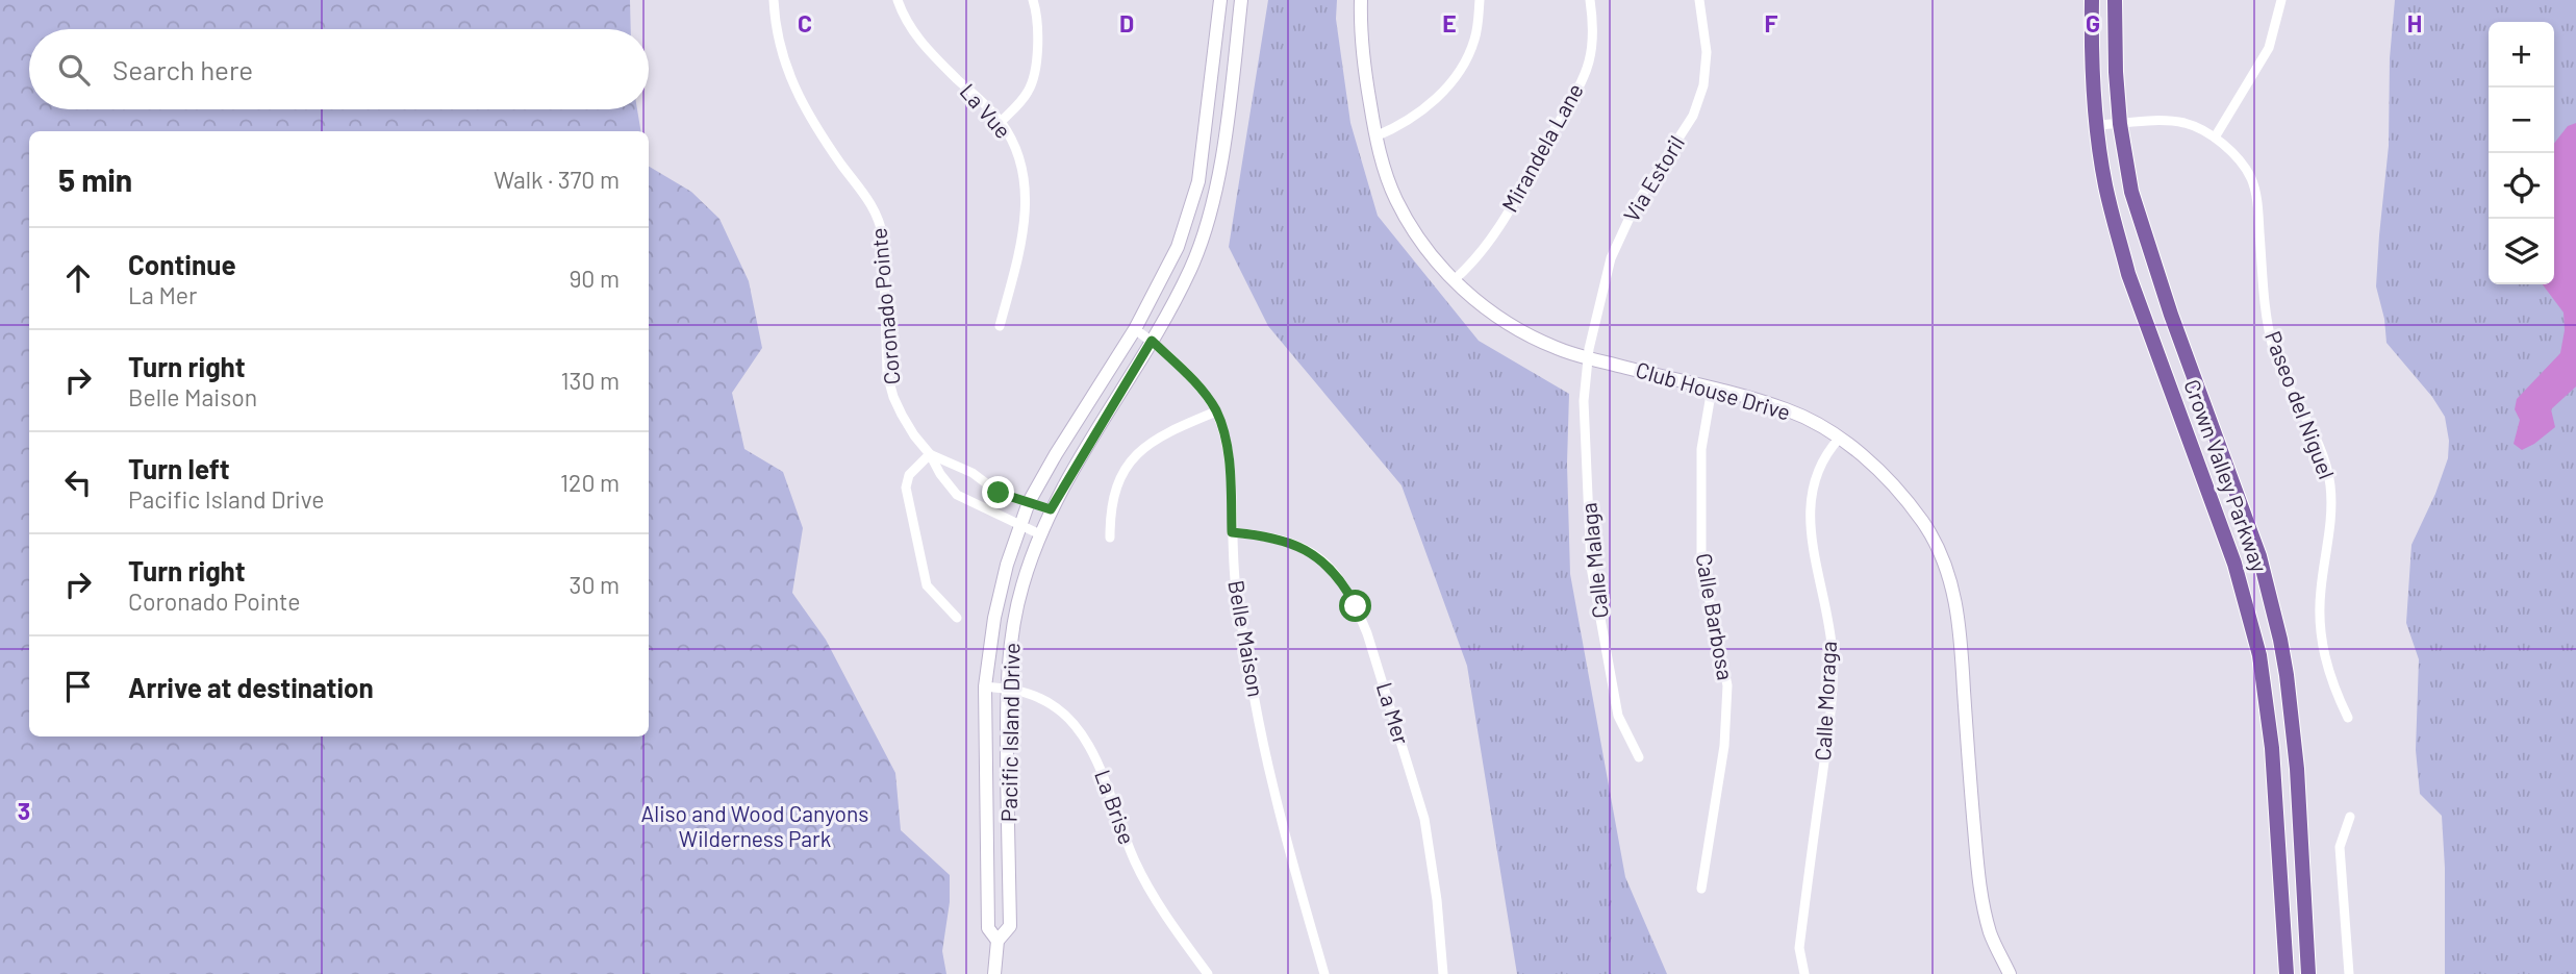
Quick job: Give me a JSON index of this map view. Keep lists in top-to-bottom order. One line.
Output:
{"streets":{"main road":["Club House Drive","Crown Valley Parkway","Pacific Island Drive"],"street":["La Vue","Mirandela Lane","Via Estoril","Coronado Pointe","Paseo del Niguel","Calle Malaga","Calle Barbosa","Belle Maison","Calle Moraga","La Mer","La Brise"]},"crossings":[["Mirandela Lane","Club House Drive"],["Via Estoril","Club House Drive"],["Via Estoril","Calle Malaga"],["Coronado Pointe","Pacific Island Drive"],["Club House Drive","Calle Malaga"],["Club House Drive","Calle Barbosa"],["Club House Drive","Calle Moraga"],["Paseo del Niguel","Crown Valley Parkway"],["Belle Maison","La Mer"],["Belle Maison","Pacific Island Drive"],["Pacific Island Drive","La Brise"]],"parks":["Aliso and Wood Canyons Wilderness Park"],"page":{"map_buttons":["+","−"],"search":"Search here","heading":["5 min","Walk · 370 m"],"list":[["Continue","La Mer","90 m"],["Turn right","Belle Maison","130 m"],["Turn left","Pacific Island Drive","120 m"],["Turn right","Coronado Pointe","30 m"],"Arrive at destination"]},"grid":{"columns":["C","D","E","F","G","H"],"rows":["3"]}}
